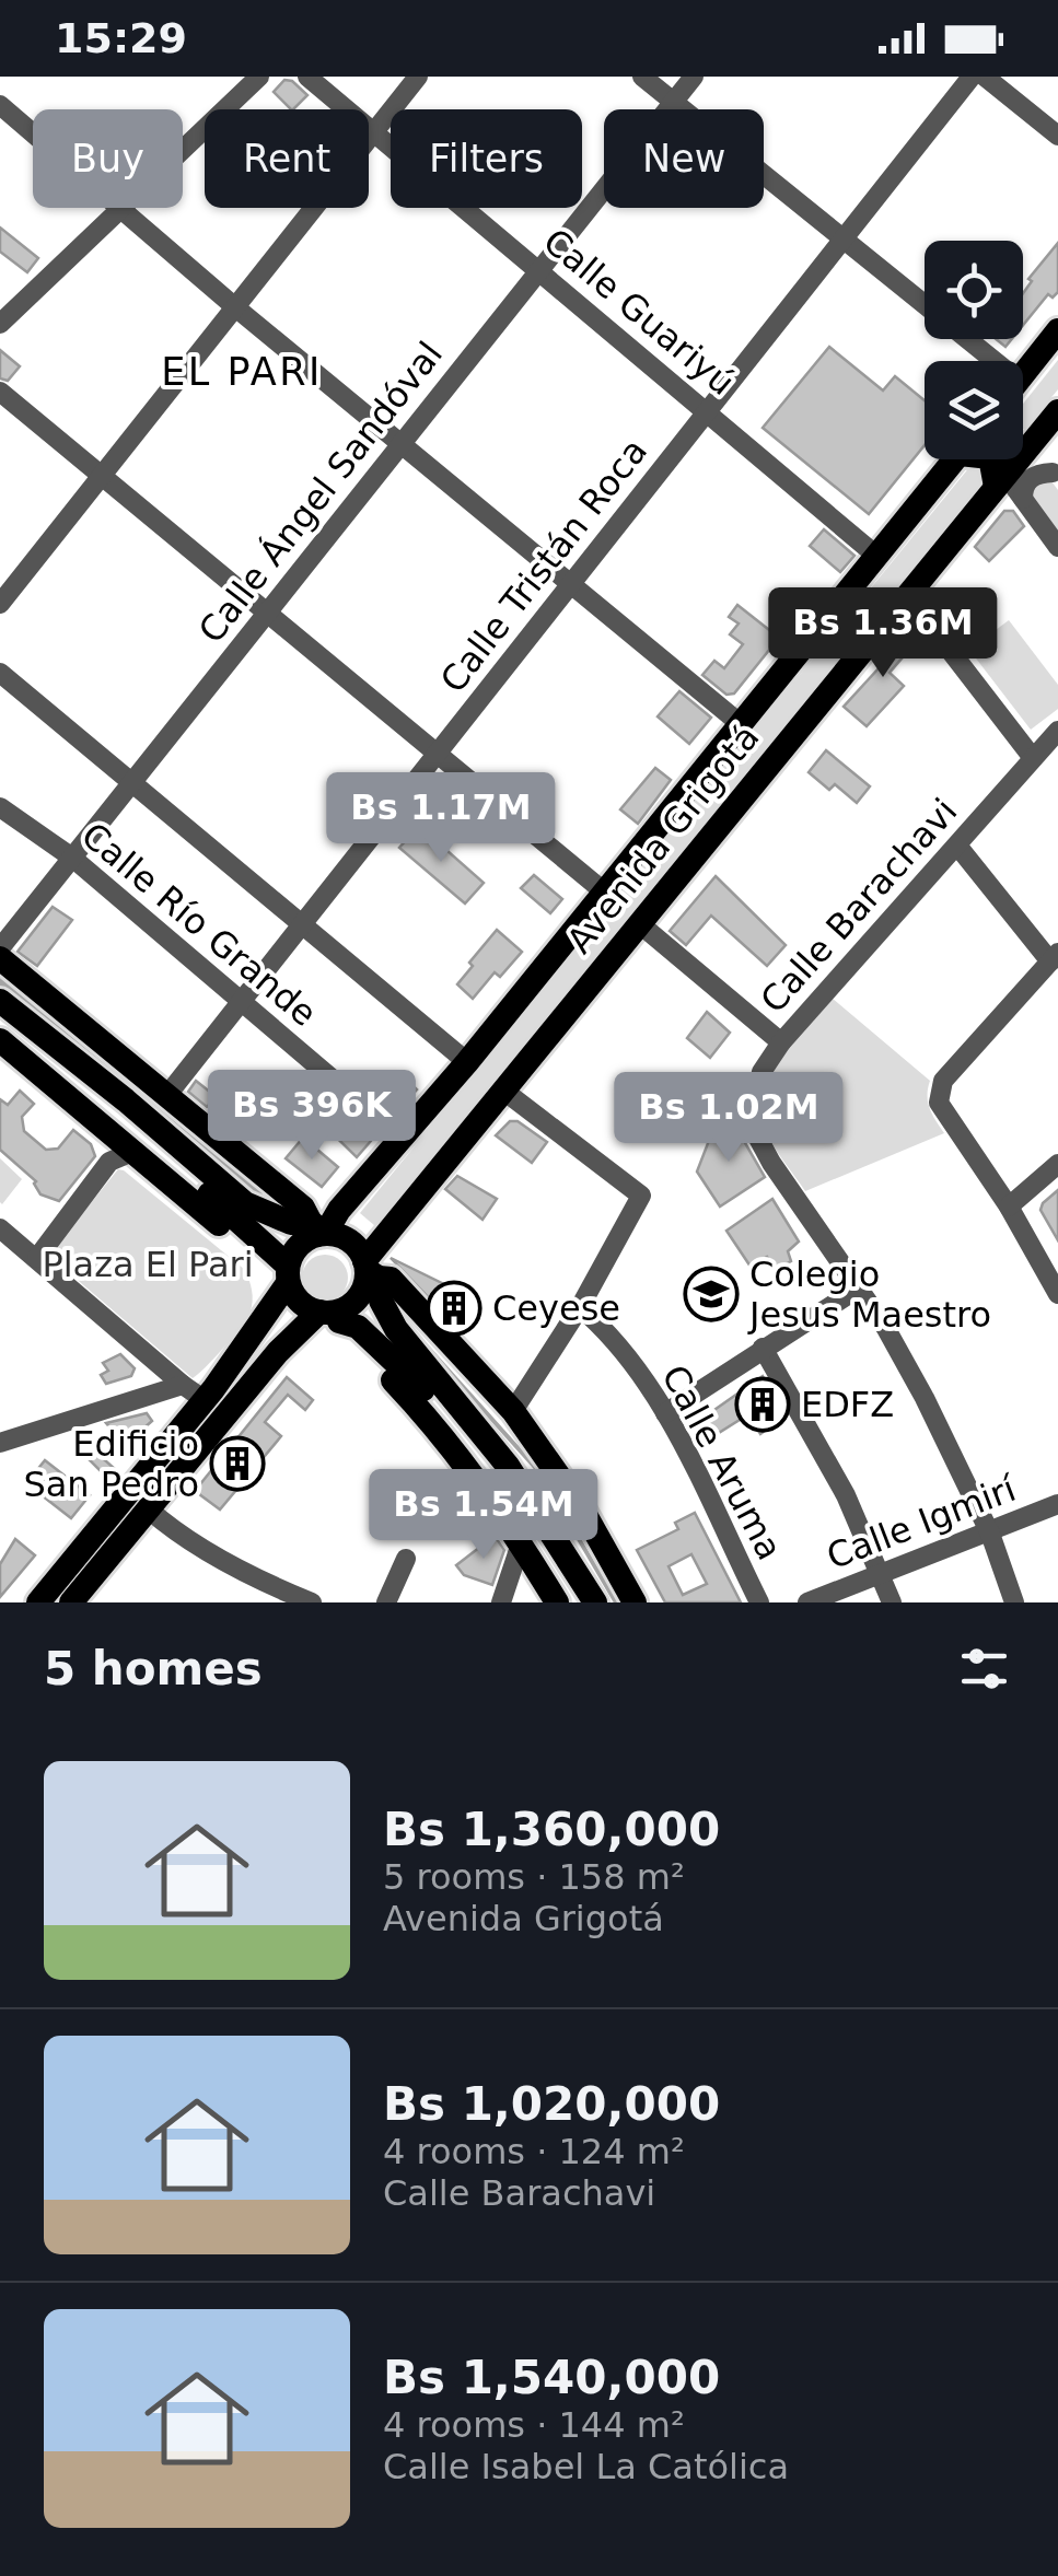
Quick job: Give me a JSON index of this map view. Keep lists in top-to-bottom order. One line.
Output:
{"streets":{"main road":["Avenida Grigotá"],"street":["Calle Guariyú","Calle Ángel Sandóval","Calle Tristán Roca","Calle Barachavi","Calle Río Grande","Calle Aruma","Calle Igmirí"]},"crossings":[["Calle Guariyú","Calle Ángel Sandóval"],["Calle Guariyú","Calle Tristán Roca"],["Calle Guariyú","Avenida Grigotá"],["Calle Ángel Sandóval","Calle Río Grande"],["Calle Tristán Roca","Calle Río Grande"],["Avenida Grigotá","Calle Río Grande"],["Calle Barachavi","Calle Igmirí"]],"districts":["EL PARI"],"parks":["Plaza El Pari"],"places":{"school or university":["Colegio Jesus Maestro"],"building":["Ceyese","EDFZ","Edificio San Pedro"]},"page":{"status":"15:29","chip":["Buy","Rent","Filters","New"],"price":["Bs 1.36M","Bs 1.17M","Bs 396K","Bs 1.02M","Bs 1.54M"],"heading":"5 homes","list":[{"name":"Bs 1,360,000","note":"5 rooms · 158 m² · Avenida Grigotá"},{"name":"Bs 1,020,000","note":"4 rooms · 124 m² · Calle Barachavi"},{"name":"Bs 1,540,000","note":"4 rooms · 144 m² · Calle Isabel La Católica"}]}}
